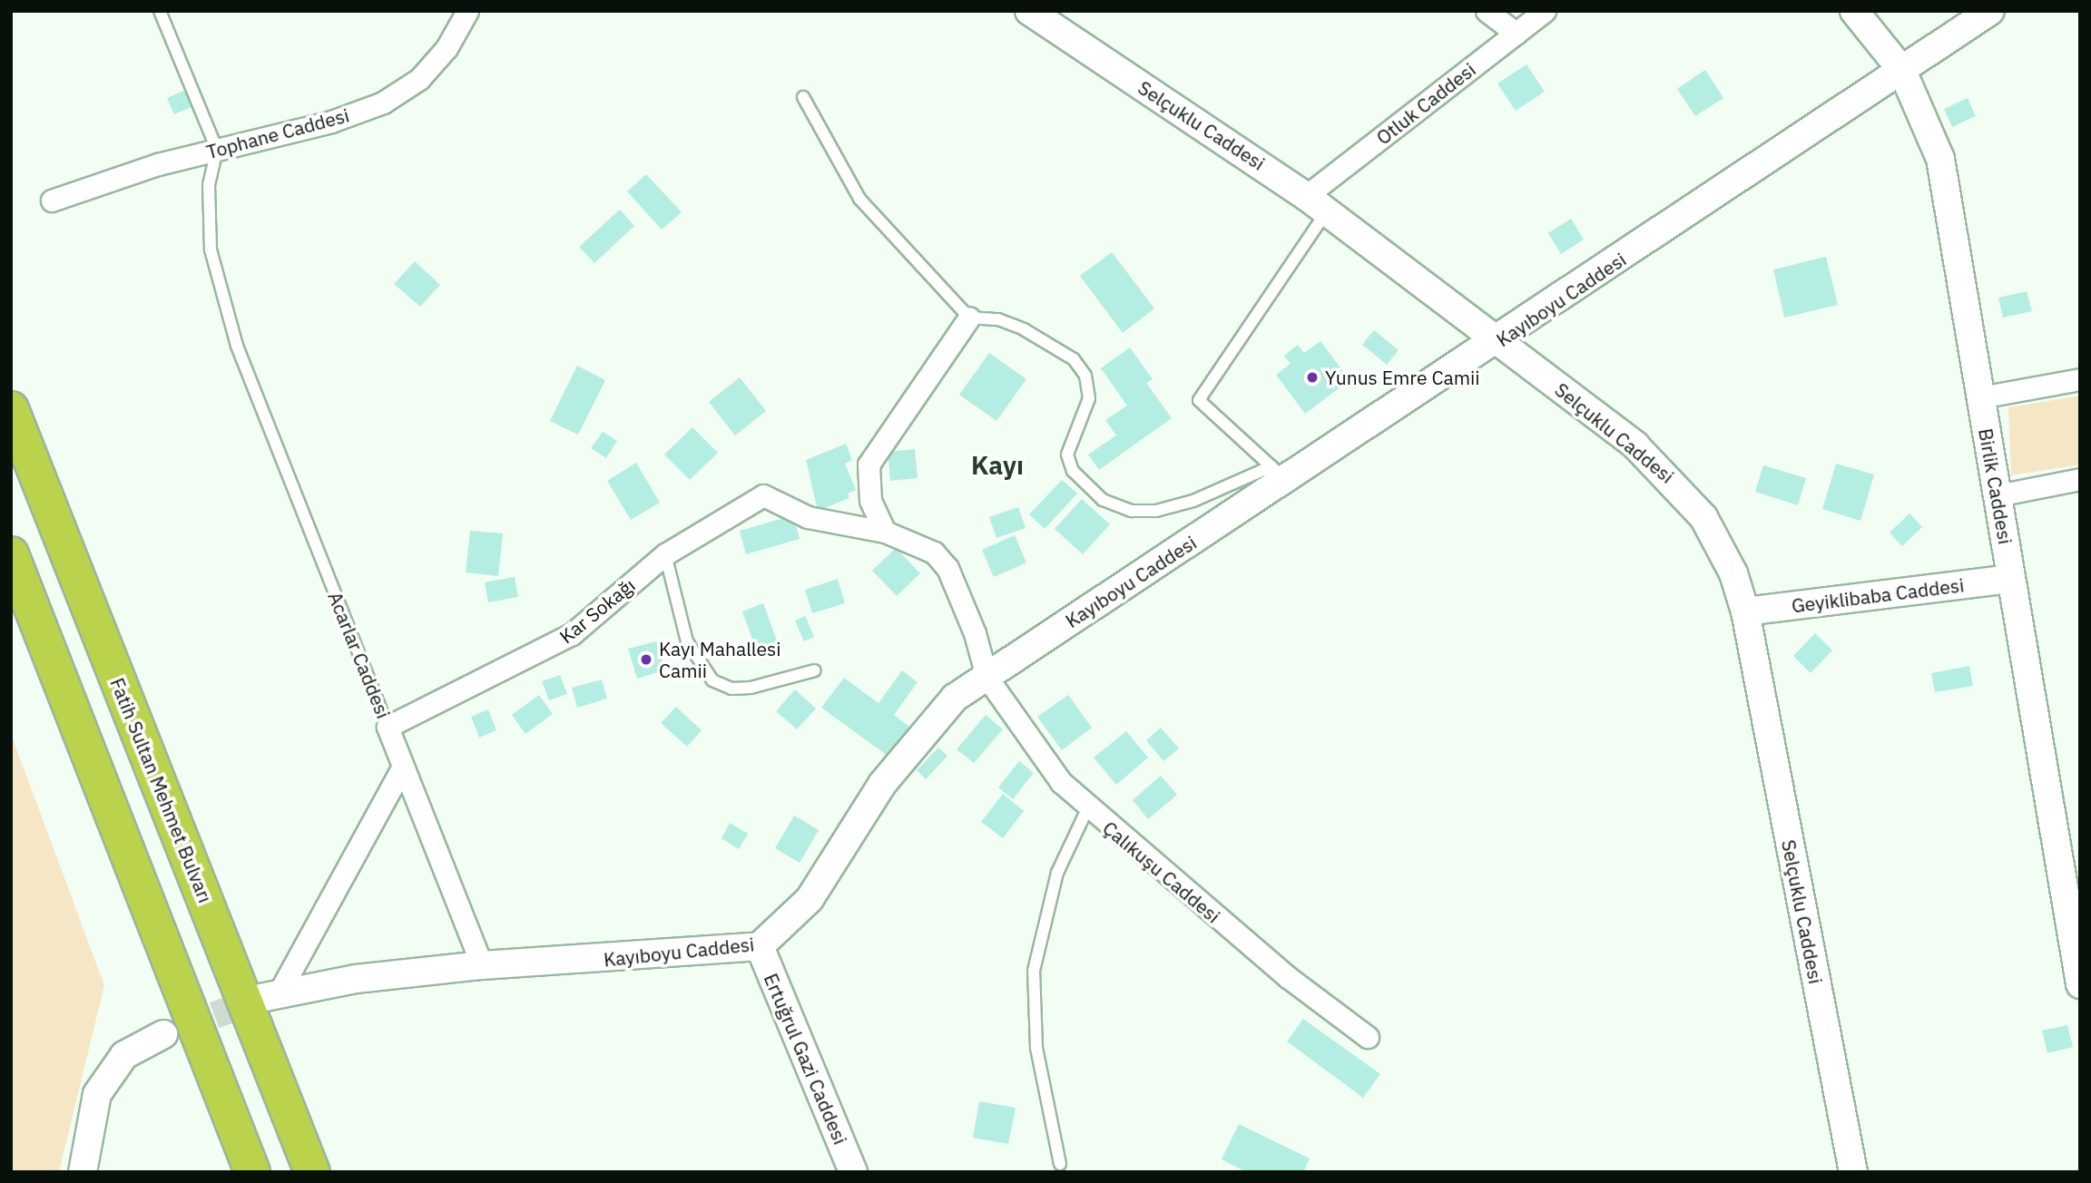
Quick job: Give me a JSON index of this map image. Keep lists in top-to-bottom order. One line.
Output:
{"streets":{"highway":["Fatih Sultan Mehmet Bulvarı"],"street":["Otluk Caddesi","Selçuklu Caddesi","Tophane Caddesi","Kayıboyu Caddesi","Birlik Caddesi","Geyiklibaba Caddesi","Kar Sokağı","Acarlar Caddesi","Çalıkuşu Caddesi","Ertuğrul Gazi Caddesi"]},"crossings":[["Otluk Caddesi","Selçuklu Caddesi"],["Selçuklu Caddesi","Kayıboyu Caddesi"],["Selçuklu Caddesi","Geyiklibaba Caddesi"],["Tophane Caddesi","Acarlar Caddesi"],["Kayıboyu Caddesi","Birlik Caddesi"],["Kayıboyu Caddesi","Acarlar Caddesi"],["Kayıboyu Caddesi","Çalıkuşu Caddesi"],["Kayıboyu Caddesi","Ertuğrul Gazi Caddesi"],["Birlik Caddesi","Geyiklibaba Caddesi"],["Kar Sokağı","Acarlar Caddesi"],["Kar Sokağı","Çalıkuşu Caddesi"]],"districts":["Kayı"],"places":["Yunus Emre Camii","Kayı Mahallesi Camii"]}
